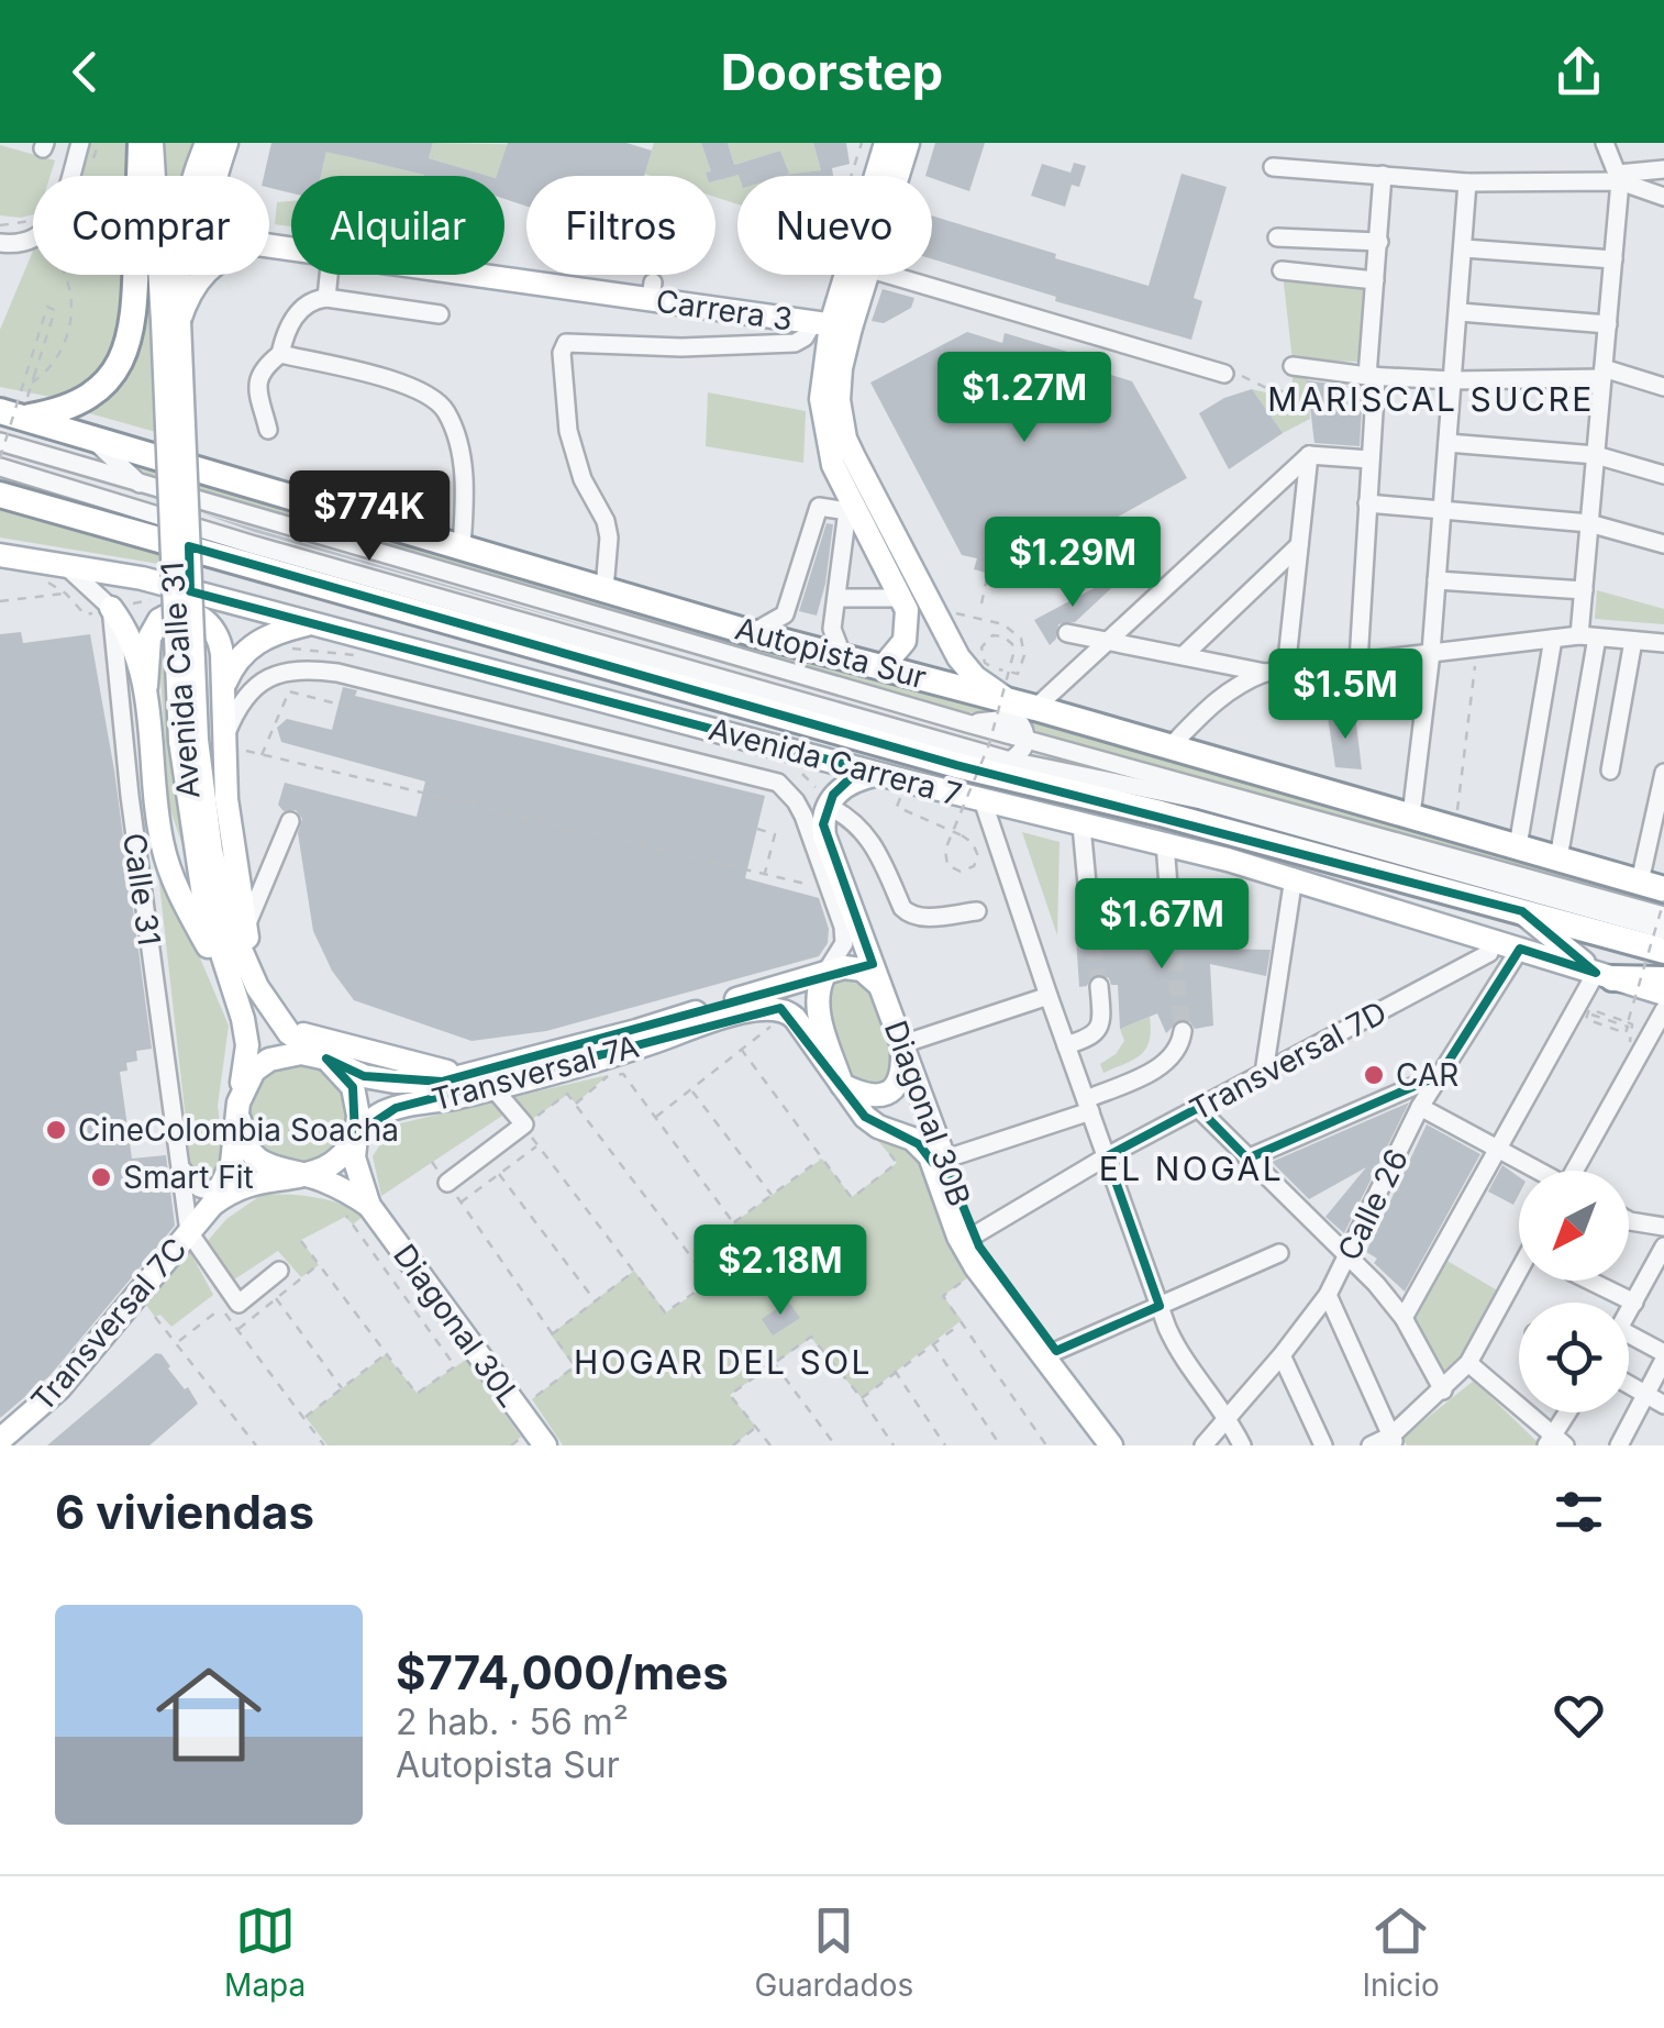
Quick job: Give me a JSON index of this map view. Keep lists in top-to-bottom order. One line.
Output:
{"streets":{"highway":["Autopista Sur"],"main road":["Carrera 3","Avenida Calle 31","Avenida Carrera 7","Transversal 7A","Diagonal 30B","Transversal 7C","Diagonal 30L"],"street":["Calle 31","Transversal 7D","Calle 26"]},"crossings":[["Avenida Calle 31","Transversal 7A"],["Avenida Calle 31","Transversal 7C"],["Avenida Calle 31","Diagonal 30L"],["Avenida Carrera 7","Calle 26"],["Calle 31","Transversal 7C"],["Transversal 7D","Diagonal 30B"],["Transversal 7A","Transversal 7C"]],"districts":["MARISCAL SUCRE","EL NOGAL","HOGAR DEL SOL"],"places":["CAR","CineColombia Soacha","Smart Fit"],"north":"bottom left","page":{"header":"Doorstep","chip":["Comprar","Alquilar","Filtros","Nuevo"],"price":["$1.27M","$774K","$1.29M","$1.5M","$1.67M","$2.18M"],"heading":"6 viviendas","list":[{"name":"$774,000/mes","note":"2 hab. · 56 m² · Autopista Sur"}],"tabs":["Mapa","Guardados","Inicio"]}}
